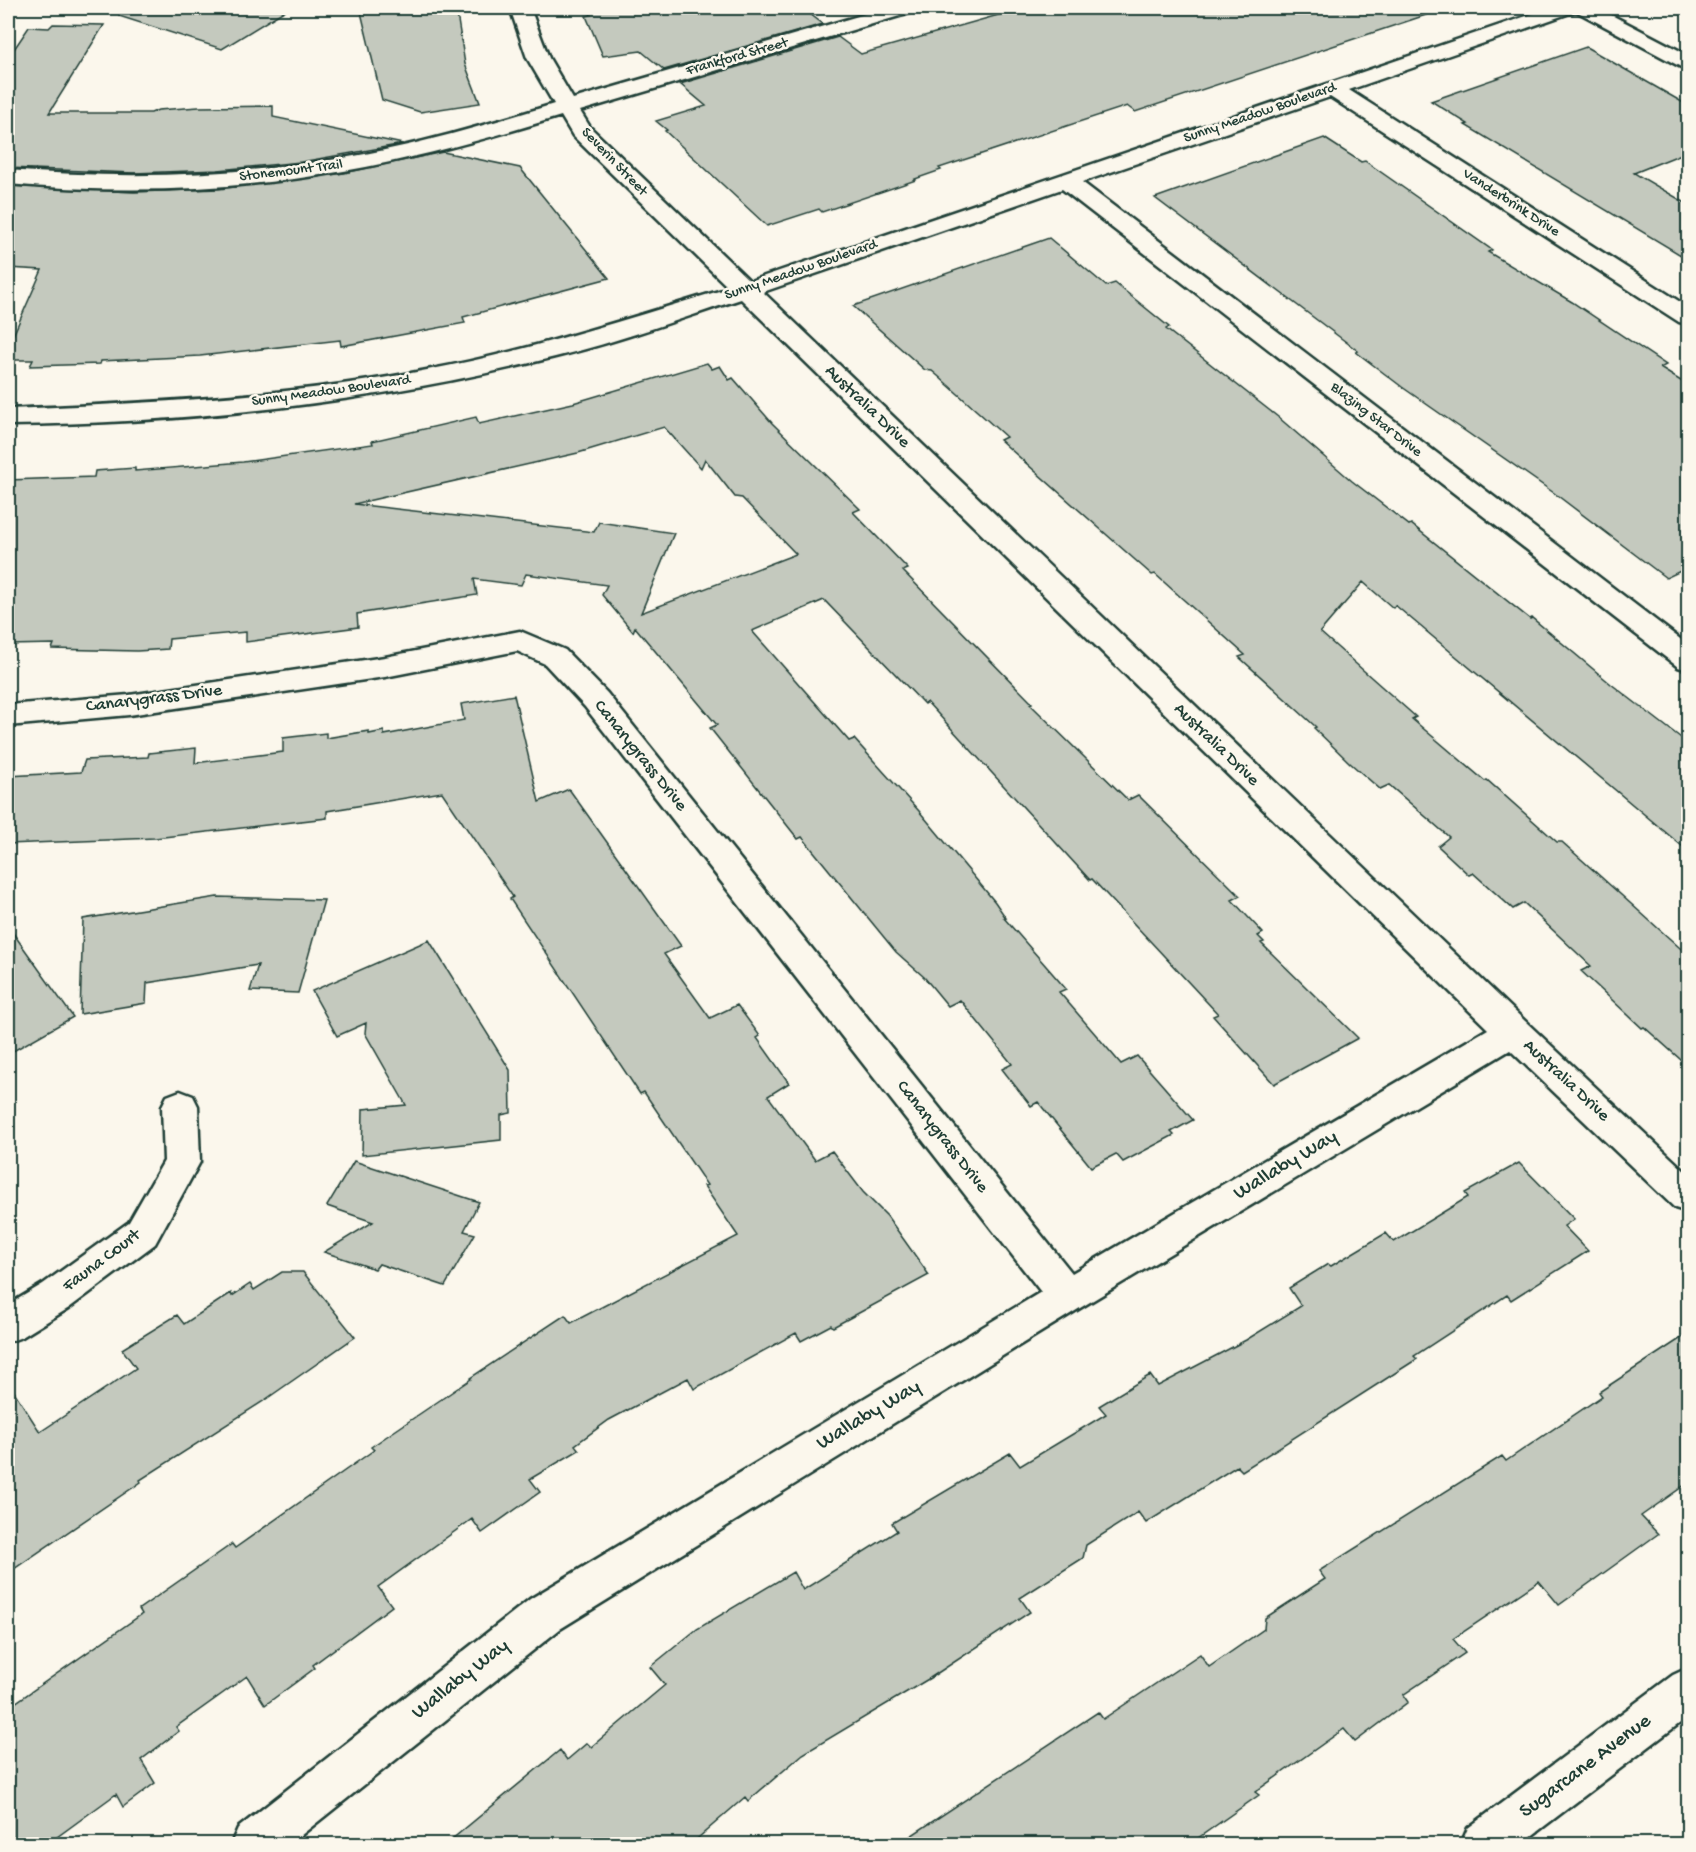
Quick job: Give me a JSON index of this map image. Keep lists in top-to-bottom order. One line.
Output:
{"streets":{"street":["Frankford Street","Sunny Meadow Boulevard","Severin Street","Stonemount Trail","Vanderbrink Drive","Australia Drive","Blazing Star Drive","Canarygrass Drive","Wallaby Way","Fauna Court","Sugarcane Avenue"]},"crossings":[["Frankford Street","Severin Street"],["Frankford Street","Stonemount Trail"],["Sunny Meadow Boulevard","Severin Street"],["Sunny Meadow Boulevard","Vanderbrink Drive"],["Sunny Meadow Boulevard","Australia Drive"],["Sunny Meadow Boulevard","Blazing Star Drive"],["Severin Street","Stonemount Trail"],["Severin Street","Australia Drive"],["Australia Drive","Wallaby Way"],["Canarygrass Drive","Wallaby Way"]]}
